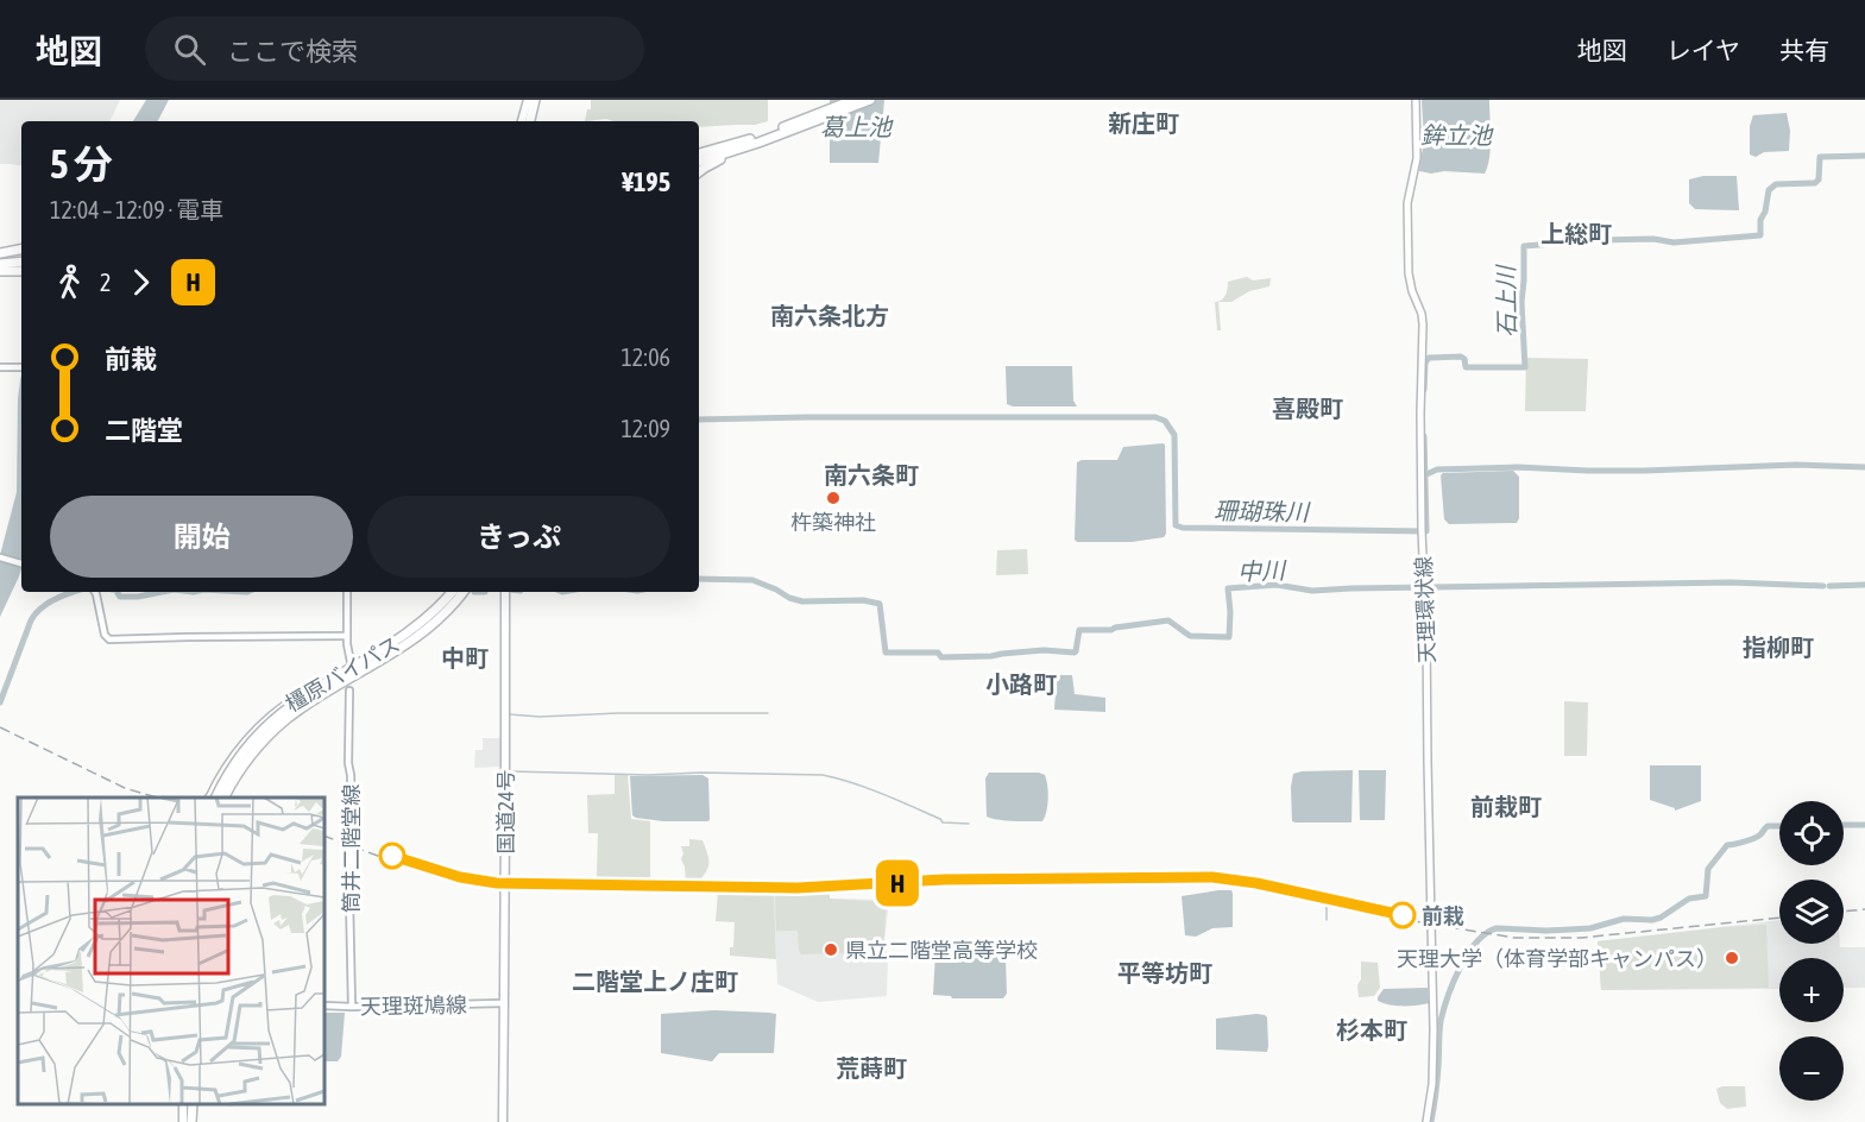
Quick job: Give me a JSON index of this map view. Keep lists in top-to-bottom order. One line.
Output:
{"streets":{"highway":["国道24号"],"main road":["天理環状線","筒井二階堂線","天理斑鳩線"]},"crossings":[["国道24号","天理斑鳩線"],["筒井二階堂線","天理斑鳩線"]],"districts":["新庄町","上総町","南六条北方","喜殿町","南六条町","指柳町","中町","小路町","前栽町","平等坊町","二階堂上ノ庄町","杉本町","荒蒔町"],"water":["葛上池","鉾立池","石上川","珊瑚珠川","中川"],"places":["杵築神社","前栽","県立二階堂高等学校","天理大学（体育学部キャンパス）"],"page":{"header":"地図","search":"ここで検索","nav":["地図","レイヤ","共有"],"on_map":"H","heading":["5 分","12:04 – 12:09 · 電車","¥195"],"legs":["2","H"],"list":[{"name":"前栽","value":"12:06"},{"name":"二階堂","value":"12:09"}],"buttons":["開始","きっぷ"],"map_buttons":["+","−"]}}
